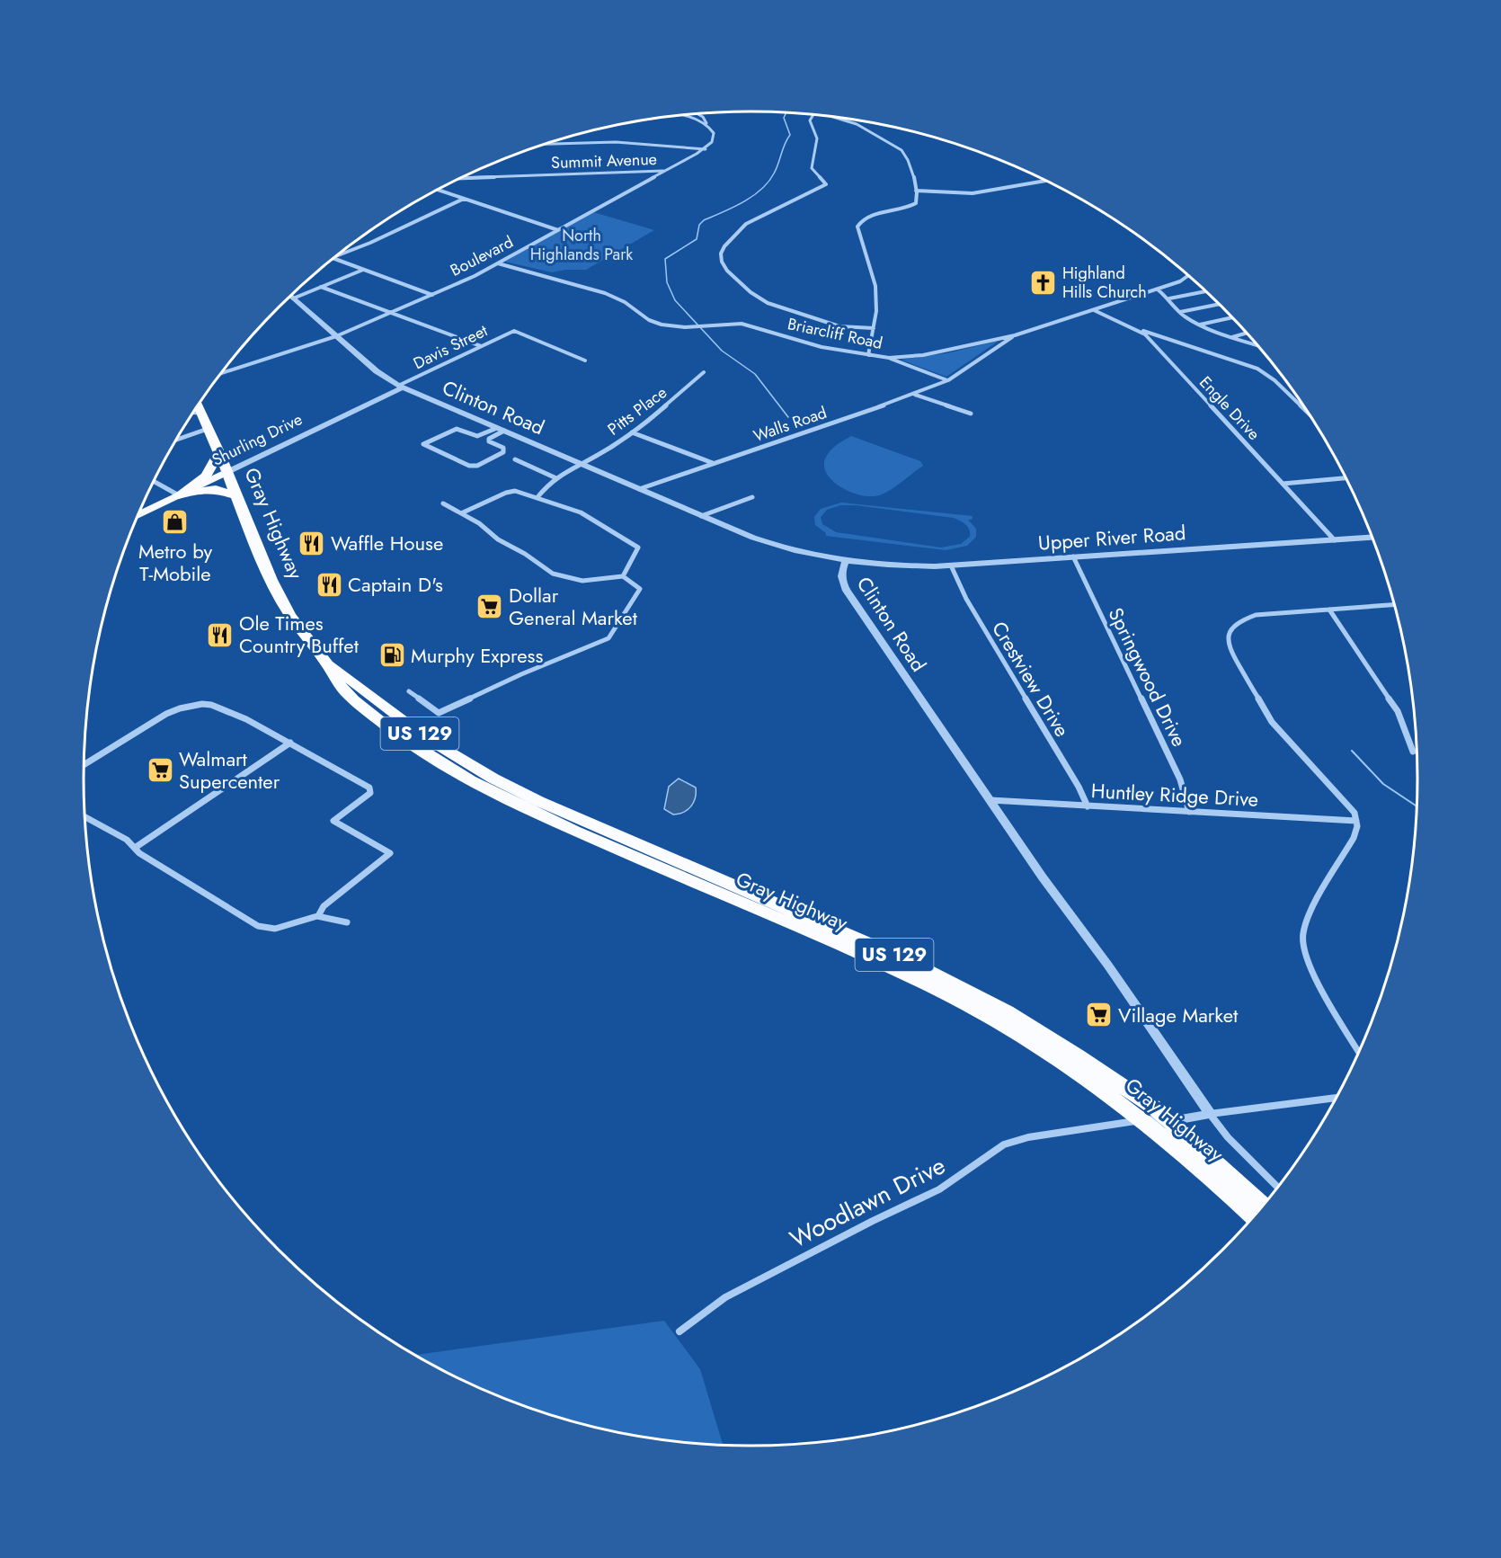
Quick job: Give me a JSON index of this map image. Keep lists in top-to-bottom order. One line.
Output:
{"streets":{"highway":["Gray Highway","US 129"],"main road":["Shurling Drive"],"street":["Summit Avenue","Boulevard","Briarcliff Road","Davis Street","Clinton Road","Engle Drive","Pitts Place","Walls Road","Upper River Road","Springwood Drive","Crestview Drive","Huntley Ridge Drive","Woodlawn Drive"]},"crossings":[["Summit Avenue","Boulevard"],["Boulevard","Briarcliff Road"],["Boulevard","Clinton Road"],["Briarcliff Road","Engle Drive"],["Briarcliff Road","Walls Road"],["Davis Street","Clinton Road"],["Davis Street","Shurling Drive"],["Clinton Road","Pitts Place"],["Clinton Road","Walls Road"],["Clinton Road","Shurling Drive"],["Clinton Road","Upper River Road"],["Clinton Road","Huntley Ridge Drive"],["Engle Drive","Upper River Road"],["Shurling Drive","Gray Highway"],["Gray Highway","Woodlawn Drive"],["Upper River Road","Springwood Drive"],["Upper River Road","Crestview Drive"],["Springwood Drive","Huntley Ridge Drive"],["Crestview Drive","Huntley Ridge Drive"]],"parks":["North Highlands Park"],"places":{"church":["Highland Hills Church"],"shop":["Metro by T-Mobile"],"restaurant":["Waffle House","Captain D's","Ole Times Country Buffet"],"supermarket":["Dollar General Market","Walmart Supercenter","Village Market"],"fuel station":["Murphy Express"]}}
